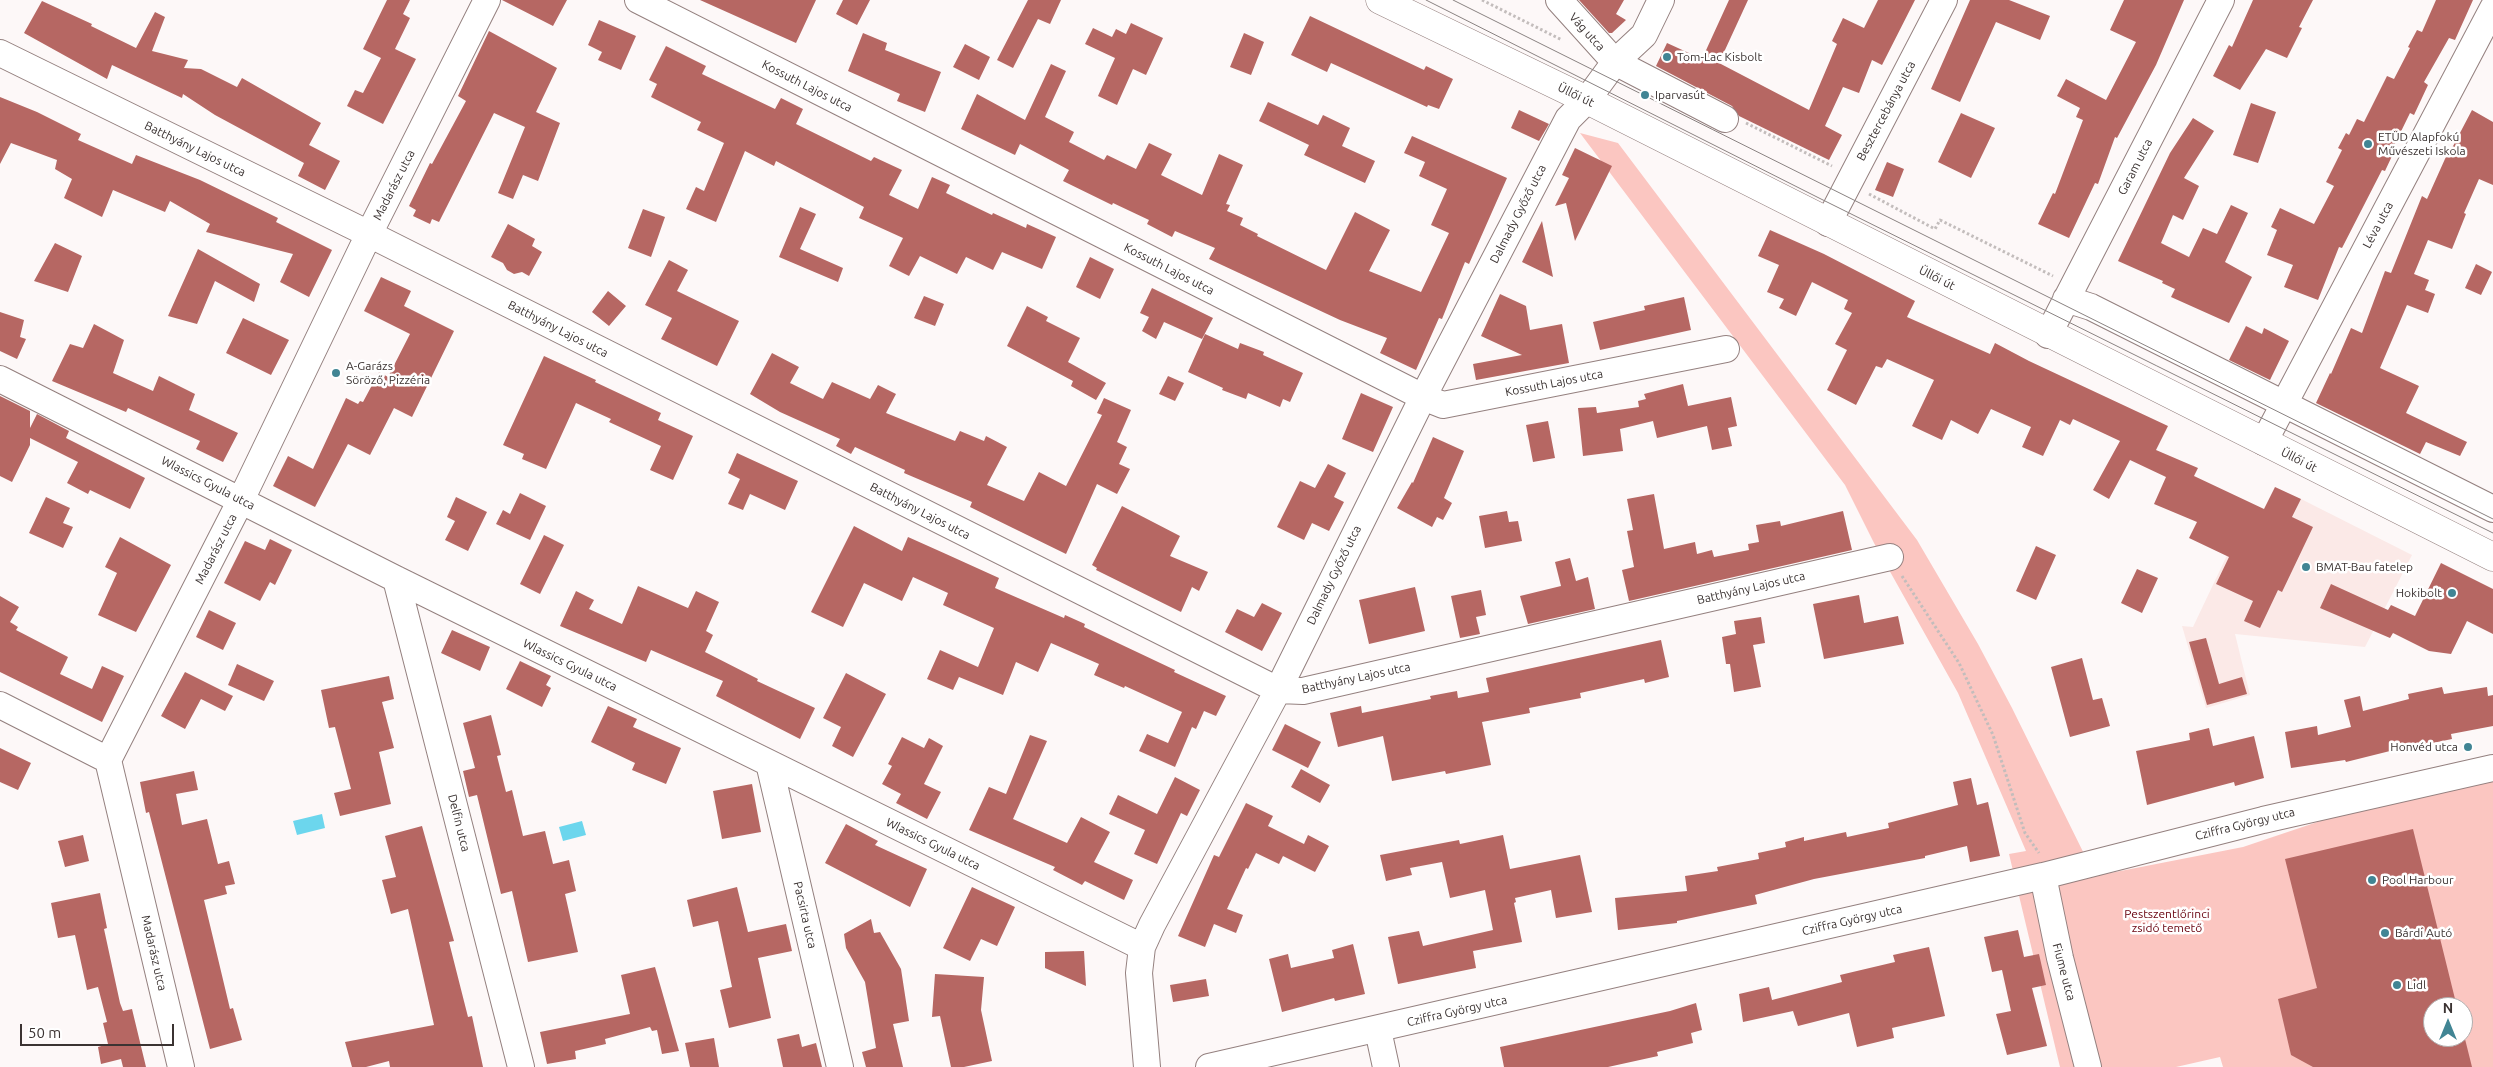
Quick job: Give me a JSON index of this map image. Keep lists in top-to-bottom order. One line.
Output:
{"streets":{"main road":["Üllői út"],"street":["Vág utca","Kossuth Lajos utca","Besztercebánya utca","Batthyány Lajos utca","Garam utca","Madarász utca","Dalmady Győző utca","Léva utca","Wlassics Gyula utca","Delfin utca","Cziffra György utca","Pacsirta utca","Fiume utca"]},"crossings":[["Vág utca","Dalmady Győző utca"],["Kossuth Lajos utca","Dalmady Győző utca"],["Üllői út","Besztercebánya utca"],["Üllői út","Garam utca"],["Üllői út","Dalmady Győző utca"],["Üllői út","Léva utca"],["Batthyány Lajos utca","Madarász utca"],["Batthyány Lajos utca","Dalmady Győző utca"],["Madarász utca","Wlassics Gyula utca"],["Dalmady Győző utca","Wlassics Gyula utca"],["Wlassics Gyula utca","Delfin utca"],["Wlassics Gyula utca","Pacsirta utca"],["Cziffra György utca","Fiume utca"]],"parks":["Pestszentlőrinci zsidó temető"],"places":["Tom-Lac Kisbolt","Iparvasút","ETÜD Alapfokú Művészeti Iskola","A-Garázs Söröző, Pizzéria","BMAT-Bau fatelep","Hokibolt","Honvéd utca","Pool Harbour","Bárdi Autó","Lidl"],"scale_bar":"50 m","north":"top"}
